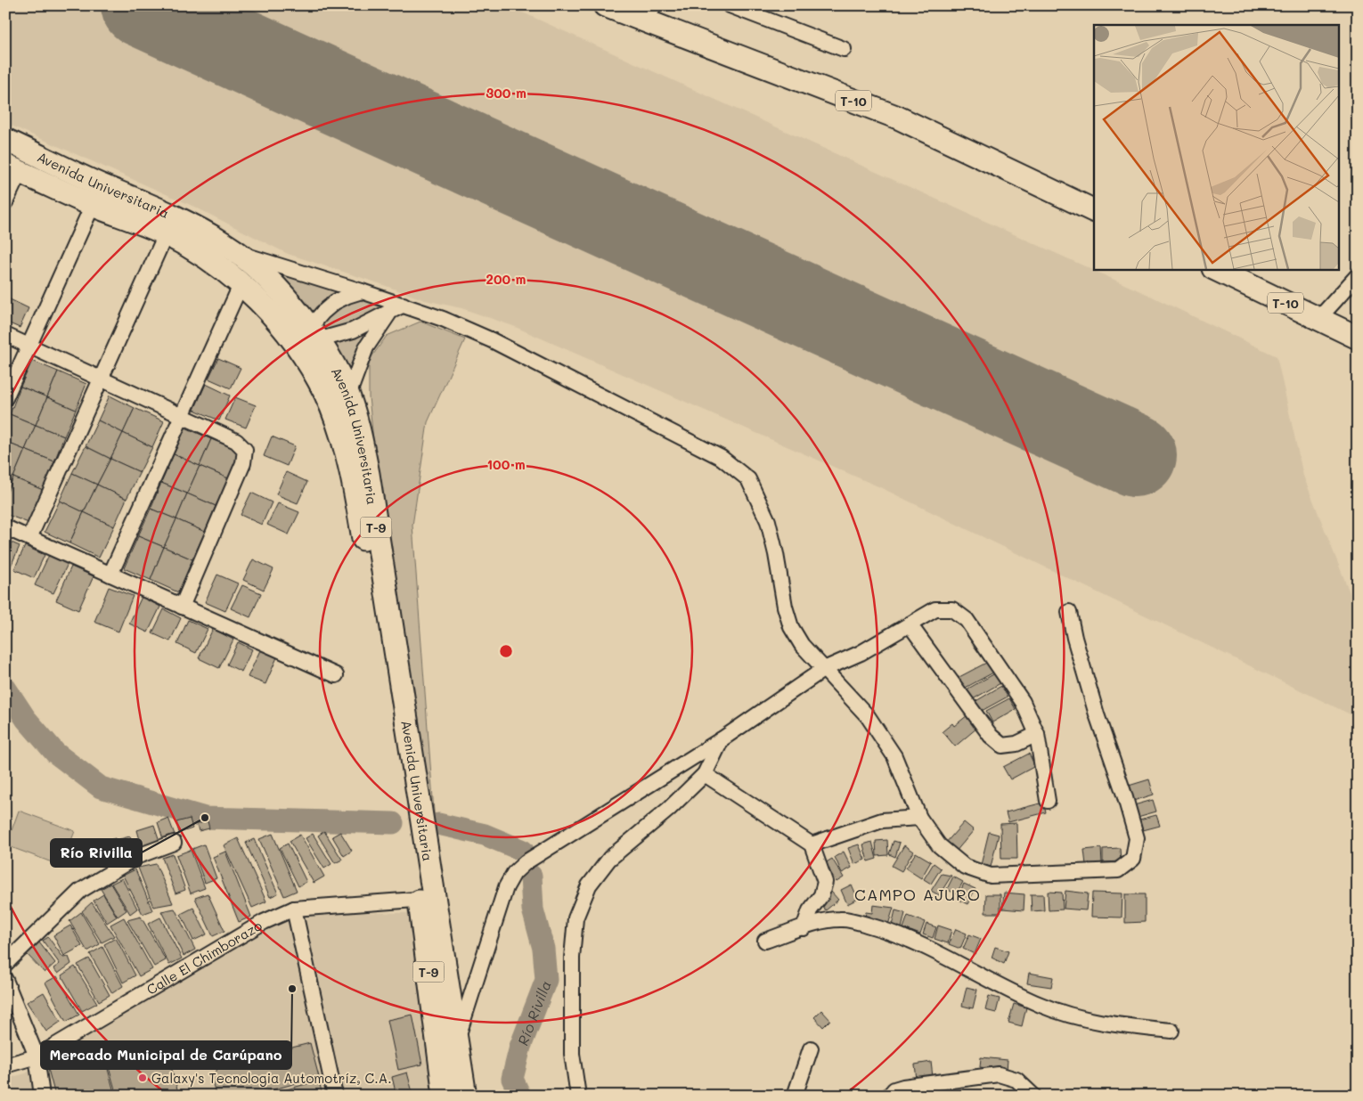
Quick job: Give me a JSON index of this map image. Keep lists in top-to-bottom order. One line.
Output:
{"streets":{"highway":["T-10","Avenida Universitaria","T-9"],"street":["Calle El Chimborazo"]},"crossings":[["Avenida Universitaria","T-9"],["Avenida Universitaria","Calle El Chimborazo"],["T-9","Calle El Chimborazo"]],"districts":["CAMPO AJURO"],"water":["Río Rivilla"],"places":["Río Rivilla","Mercado Municipal de Carúpano","Galaxy's Tecnologia Automotríz, C.A."],"rings":["300 m","200 m","100 m"]}
